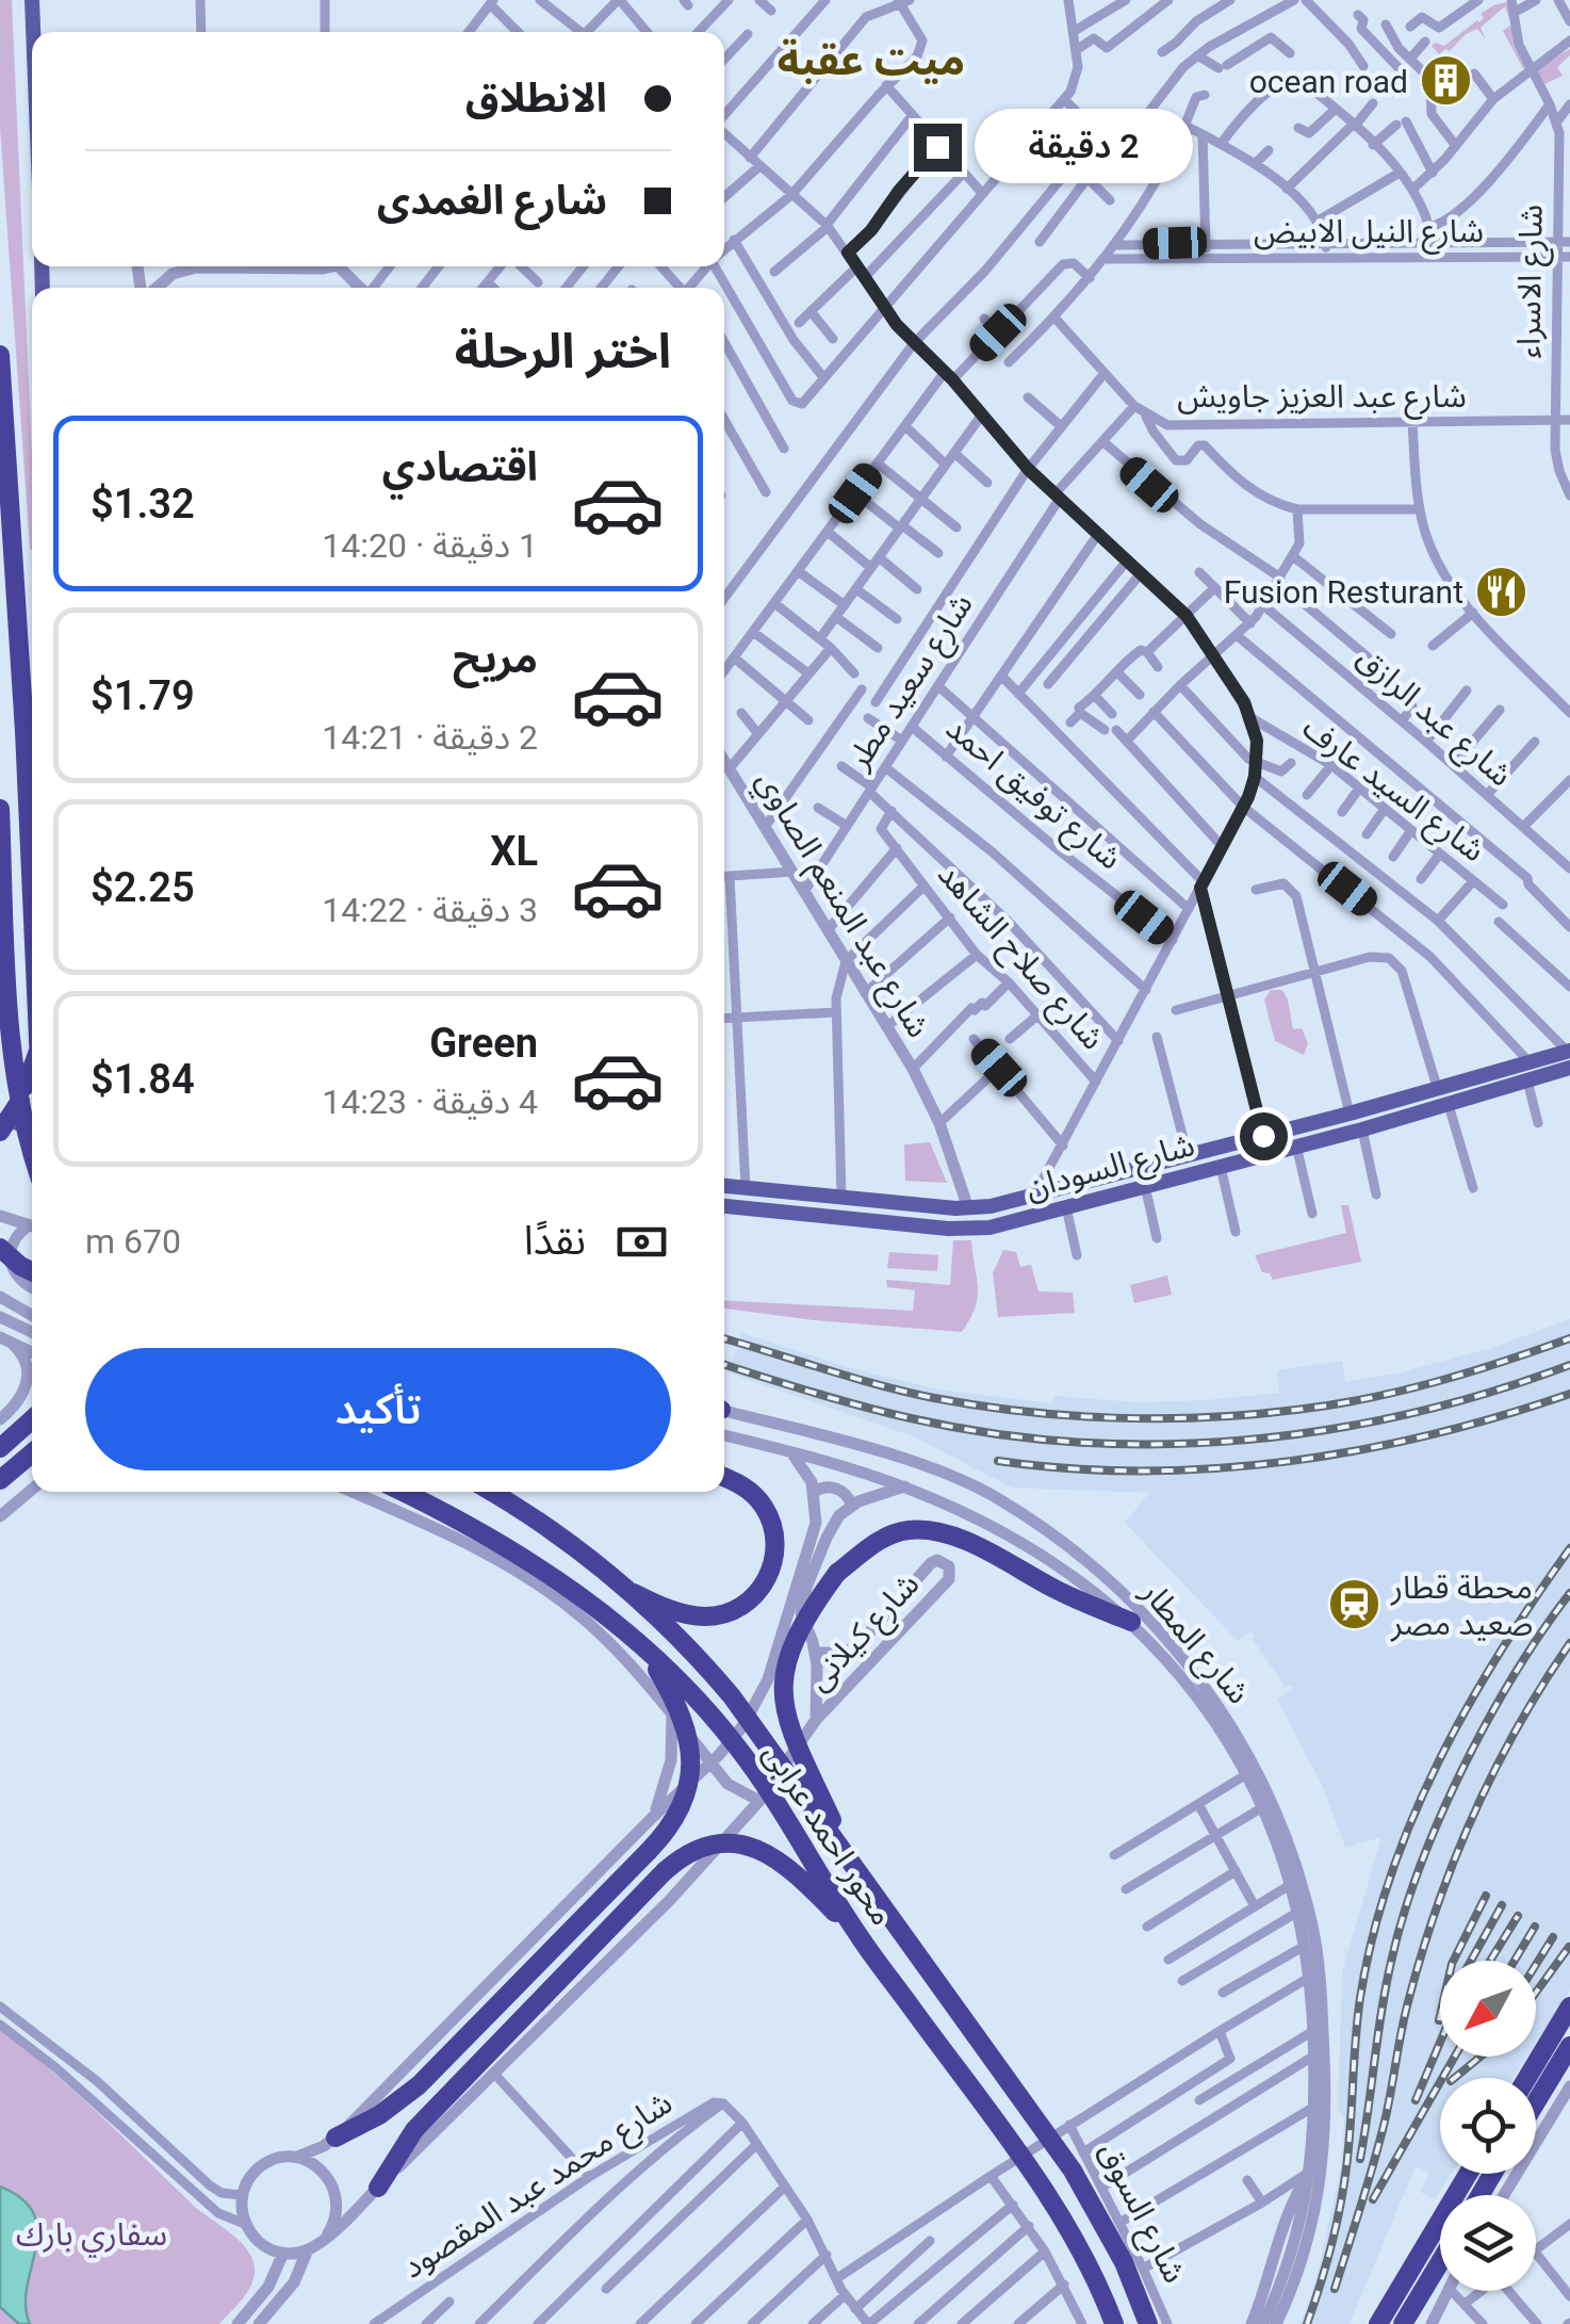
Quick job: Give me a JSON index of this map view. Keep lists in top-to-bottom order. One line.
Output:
{"streets":{"highway":["محور احمد عرابى"],"main road":["شارع السودان"],"street":["شارع النيل الابيض","شارع الاسراء","شارع عبد العزيز جاويش","شارع سعيد مطر","شارع عبد الرازق","شارع السيد عارف","شارع توفيق احمد","شارع عبد المنعم الصاوي","شارع صلاح الشاهد","شارع كيلانى","شارع المطار","شارع محمد عبد المقصود","شارع السوق"]},"crossings":[["شارع النيل الابيض","شارع الاسراء"],["شارع الاسراء","شارع عبد العزيز جاويش"],["شارع عبد العزيز جاويش","شارع سعيد مطر"],["شارع سعيد مطر","شارع توفيق احمد"],["شارع سعيد مطر","شارع عبد المنعم الصاوي"],["شارع عبد المنعم الصاوي","شارع السودان"]],"districts":["ميت عقبة"],"parks":["سفاري بارك"],"places":{"building":["ocean road"],"restaurant":["Fusion Resturant"],"station":["محطة قطار صعيد مصر"]},"north":"bottom left","page":{"banner":["الانطلاق","شارع الغمدى"],"bubble":"2 دقيقة","heading":"اختر الرحلة","list":[{"name":"اقتصادي","note":"1 دقيقة · 14:20","value":"$1.32"},{"name":"مريح","note":"2 دقيقة · 14:21","value":"$1.79"},{"name":"XL","note":"3 دقيقة · 14:22","value":"$2.25"},{"name":"Green","note":"4 دقيقة · 14:23","value":"$1.84"}],"pay":["نقدًا","670 m"],"buttons":"تأكيد"}}
